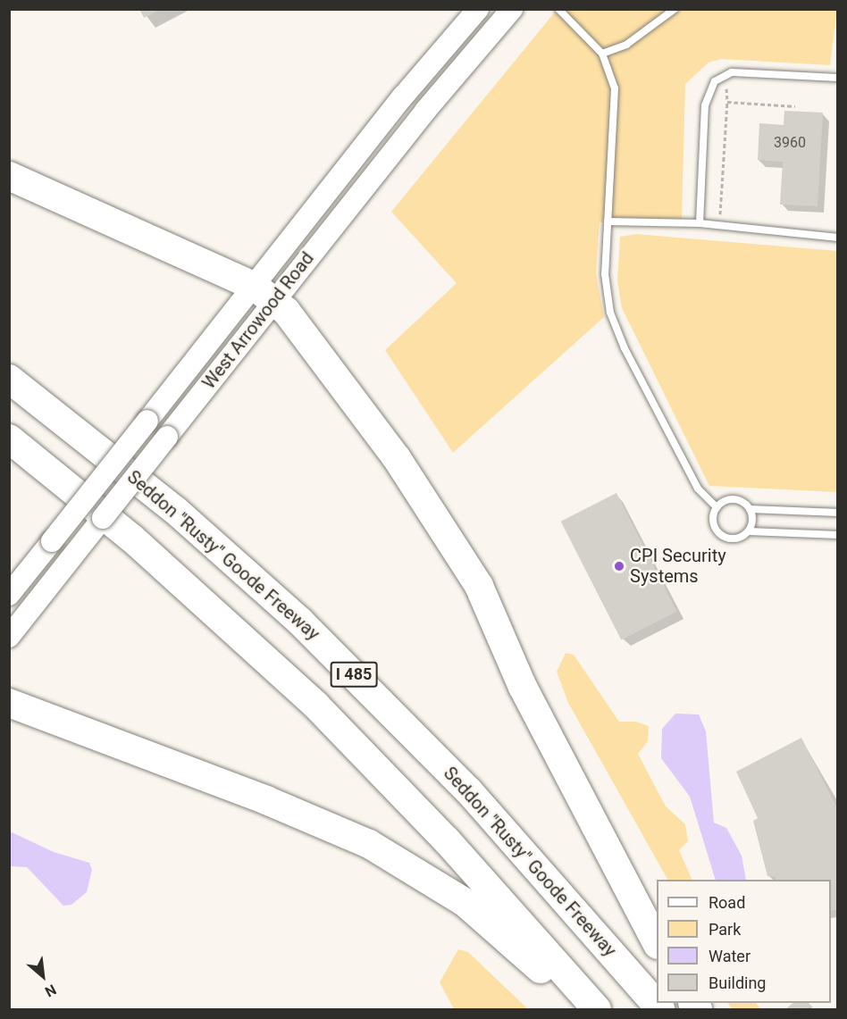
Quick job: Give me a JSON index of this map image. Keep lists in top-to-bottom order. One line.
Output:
{"streets":{"highway":["Seddon \"Rusty\" Goode Freeway","I 485"],"main road":["West Arrowood Road"]},"places":["CPI Security Systems"],"house_numbers":["3960"],"legend":["Road","Park","Water","Building"],"north":"bottom right"}
